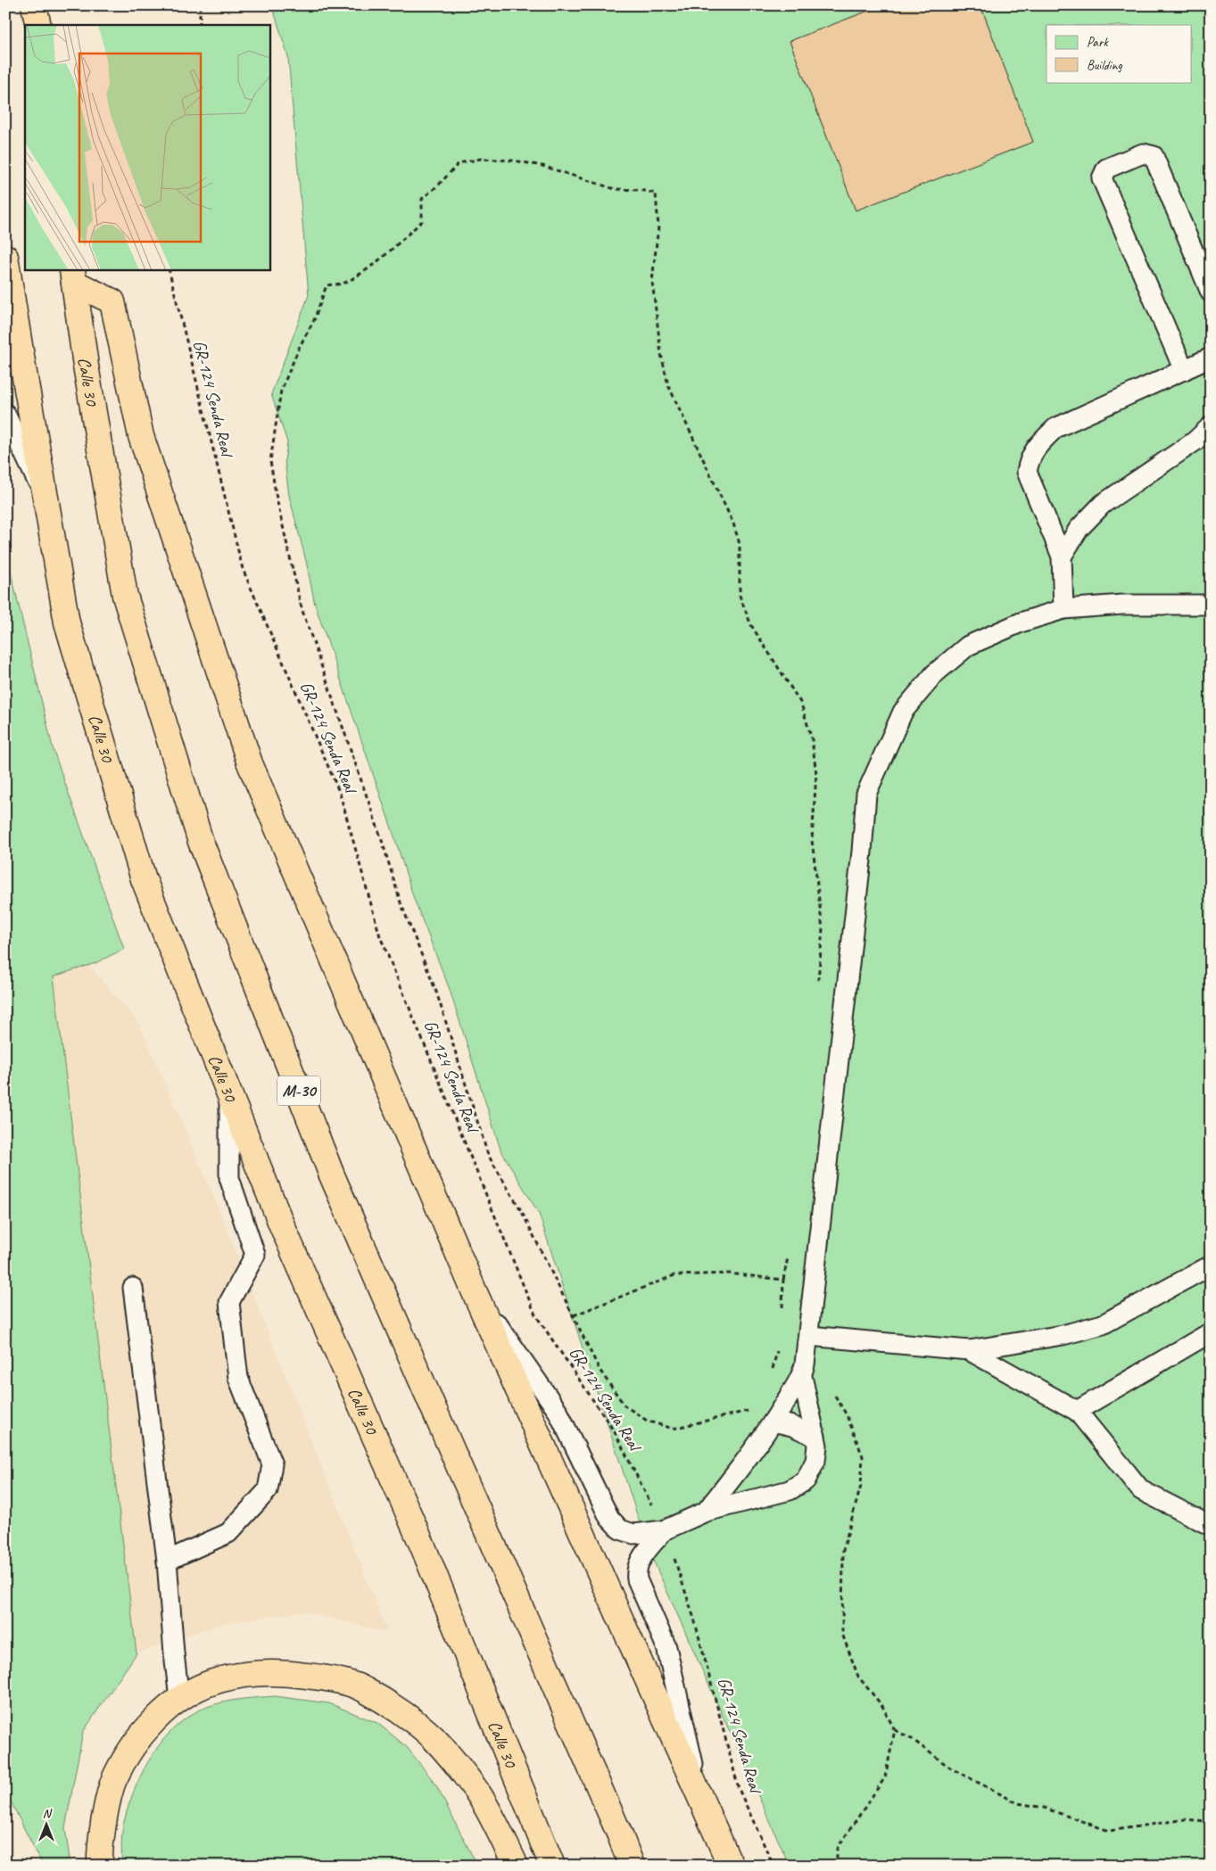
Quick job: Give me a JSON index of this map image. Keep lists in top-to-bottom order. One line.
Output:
{"streets":{"highway":["Calle 30","M-30"],"path":["GR-124 Senda Real"]},"legend":["Park","Building"],"north":"top"}
